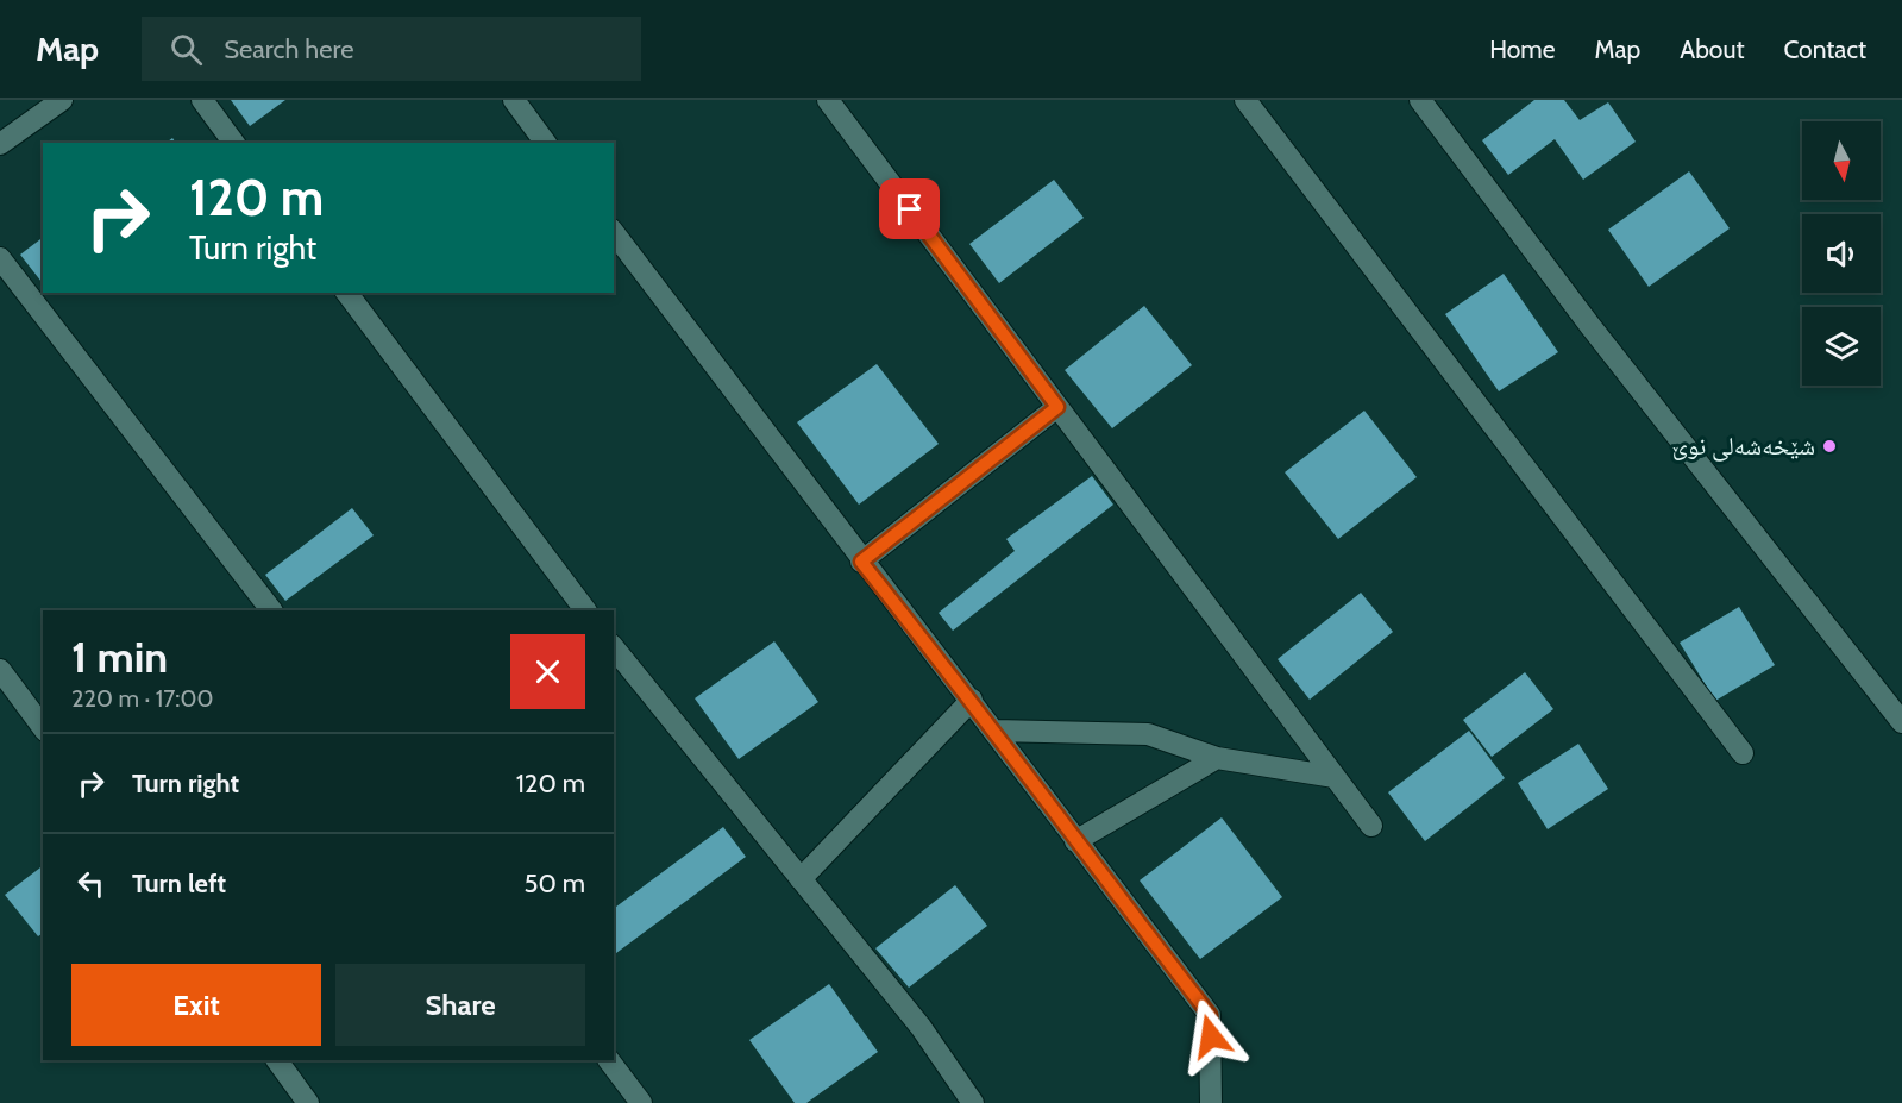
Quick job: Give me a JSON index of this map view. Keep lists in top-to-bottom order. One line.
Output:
{"places":["شێخەشەلی نوێ"],"north":"bottom","page":{"header":"Map","search":"Search here","nav":["Home","Map","About","Contact"],"turn":["120 m","Turn right"],"heading":["1 min","220 m · 17:00"],"list":[{"name":"Turn right","value":"120 m"},{"name":"Turn left","value":"50 m"}],"buttons":["Exit","Share"]}}
